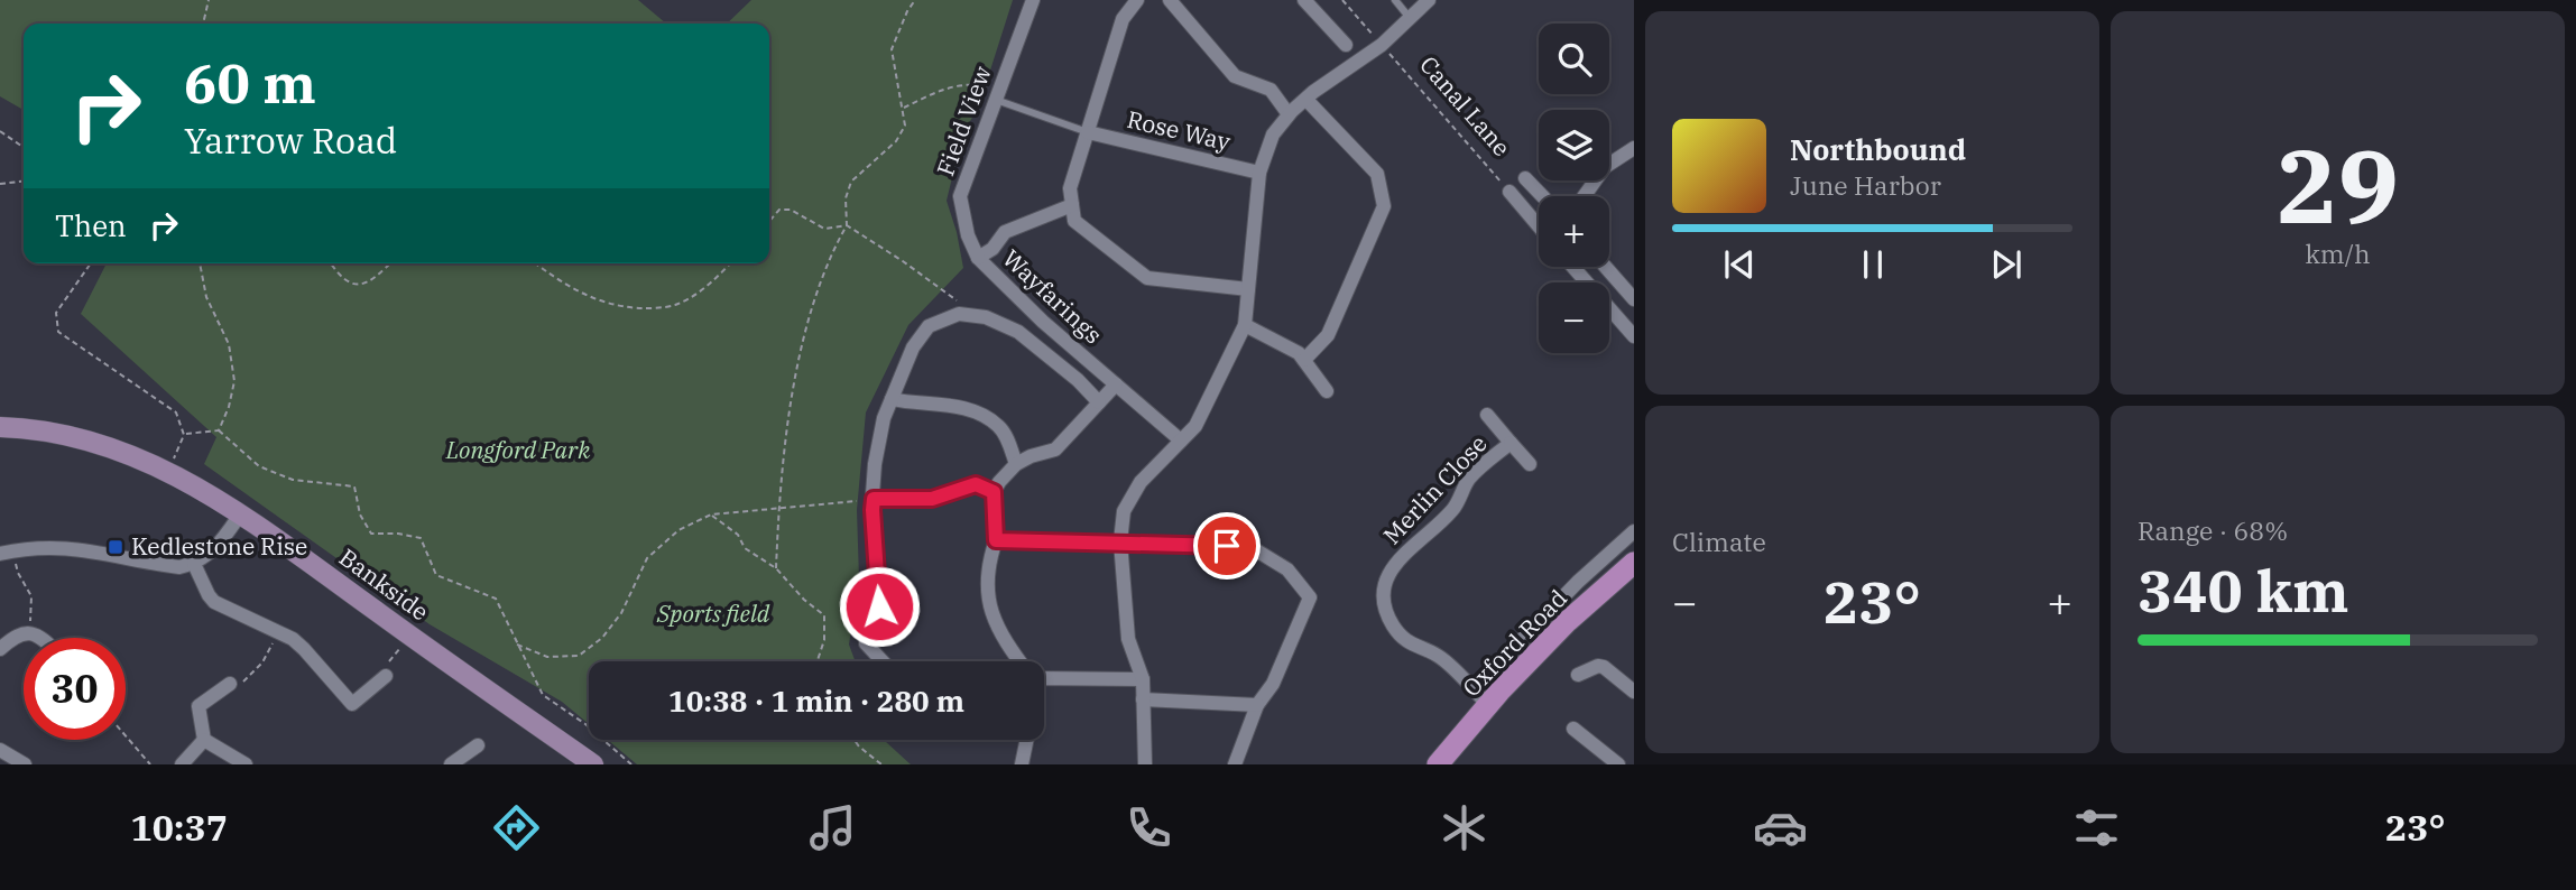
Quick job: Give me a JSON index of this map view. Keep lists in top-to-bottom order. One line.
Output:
{"streets":{"main road":["Oxford Road"],"street":["Canal Lane","Field View","Rose Way","Wayfarings","Merlin Close","Bankside"]},"crossings":[["Field View","Wayfarings"],["Merlin Close","Oxford Road"]],"parks":["Longford Park","Sports field"],"places":{"transit":["Kedlestone Rise"]},"page":{"tile":[["29","km/h"],"Climate",["Range · 68%","340 km"]],"map_buttons":["+","−"],"turn":["60 m","Yarrow Road"],"song":["Northbound","June Harbor"],"then":"Then","heat":["−","23°","+"],"limit":"30","trip":"10:38 · 1 min · 280 m","tabs":["10:37","23°"]}}
